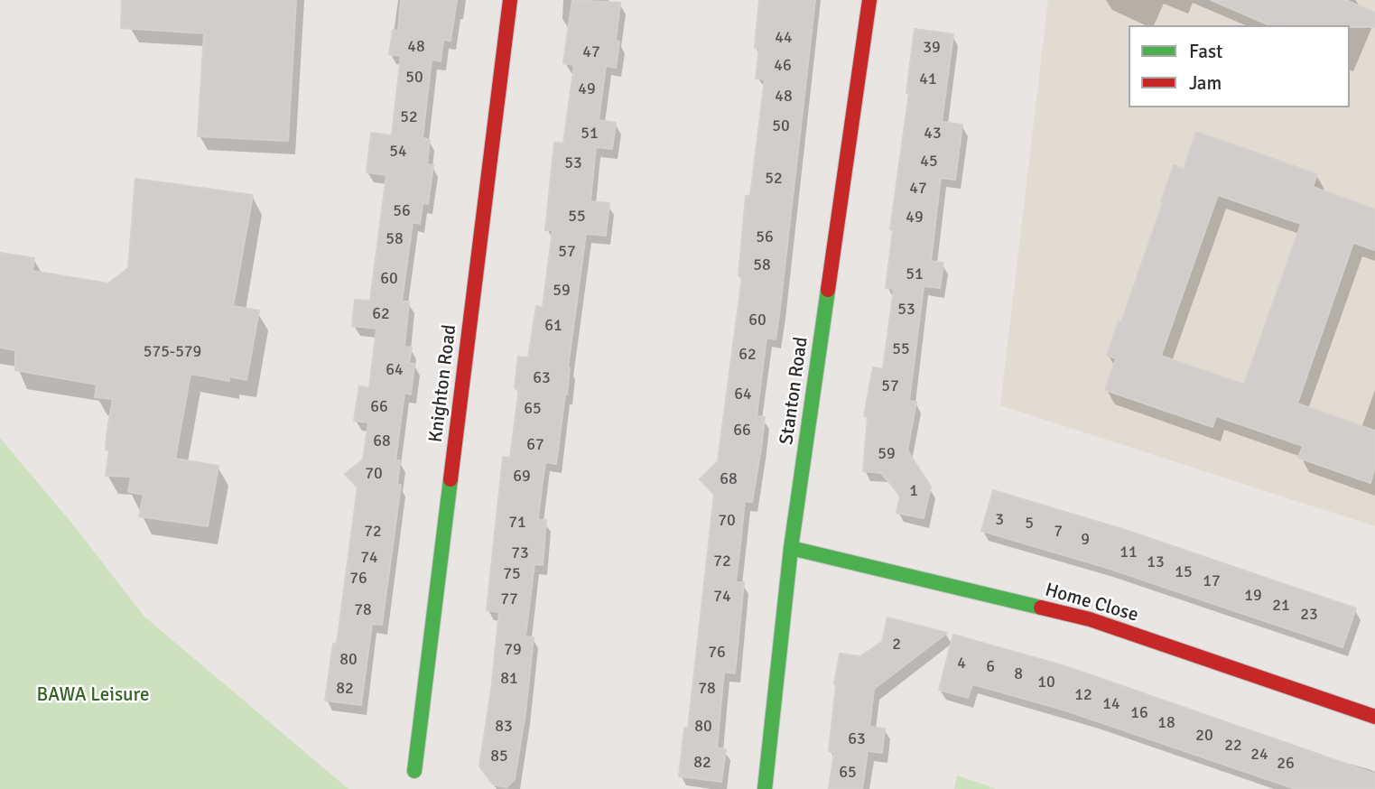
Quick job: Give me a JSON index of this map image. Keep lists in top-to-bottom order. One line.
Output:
{"streets":{"street":["Knighton Road","Stanton Road","Home Close"]},"crossings":[["Stanton Road","Home Close"]],"parks":["BAWA Leisure"],"house_numbers":["44","48","39","47","46","50","41","49","48","52","50","51","43","54","45","53","52","47","56","55","49","56","58","57","58","51","60","59","53","62","60","61","55","575-579","62","64","63","57","64","66","65","66","68","67","59","70","69","68","1","3","70","71","5","72","7","9","11","73","74","72","13","15","75","76","17","19","74","77","21","78","23","2","79","76","80","4","6","8","81","10","82","78","12","14","16","18","83","80","20","63","22","24","85","82","26","65"],"legend":["Fast","Jam"]}
